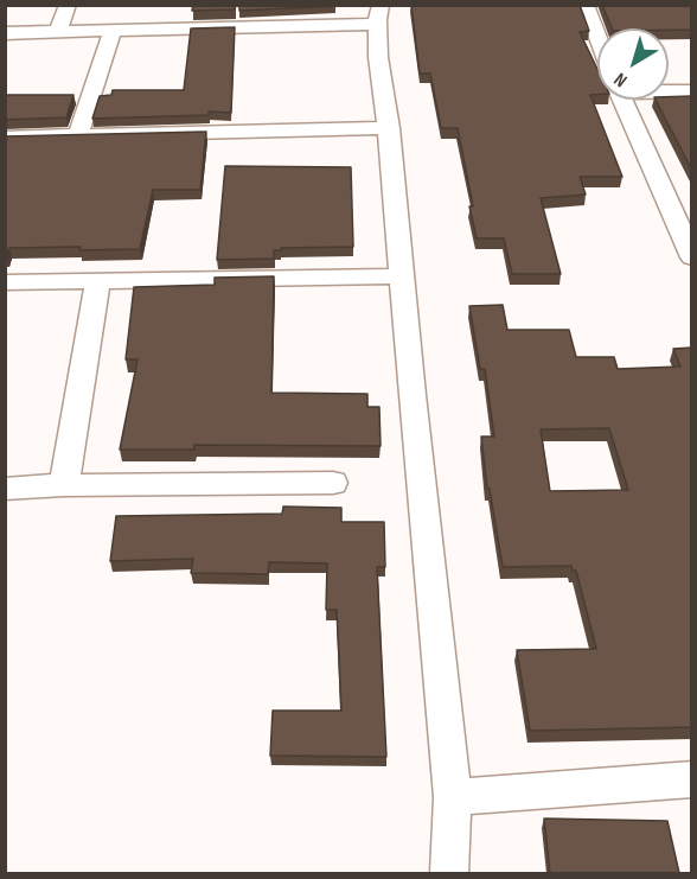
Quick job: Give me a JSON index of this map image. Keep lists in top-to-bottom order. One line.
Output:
{"north":"bottom left"}
